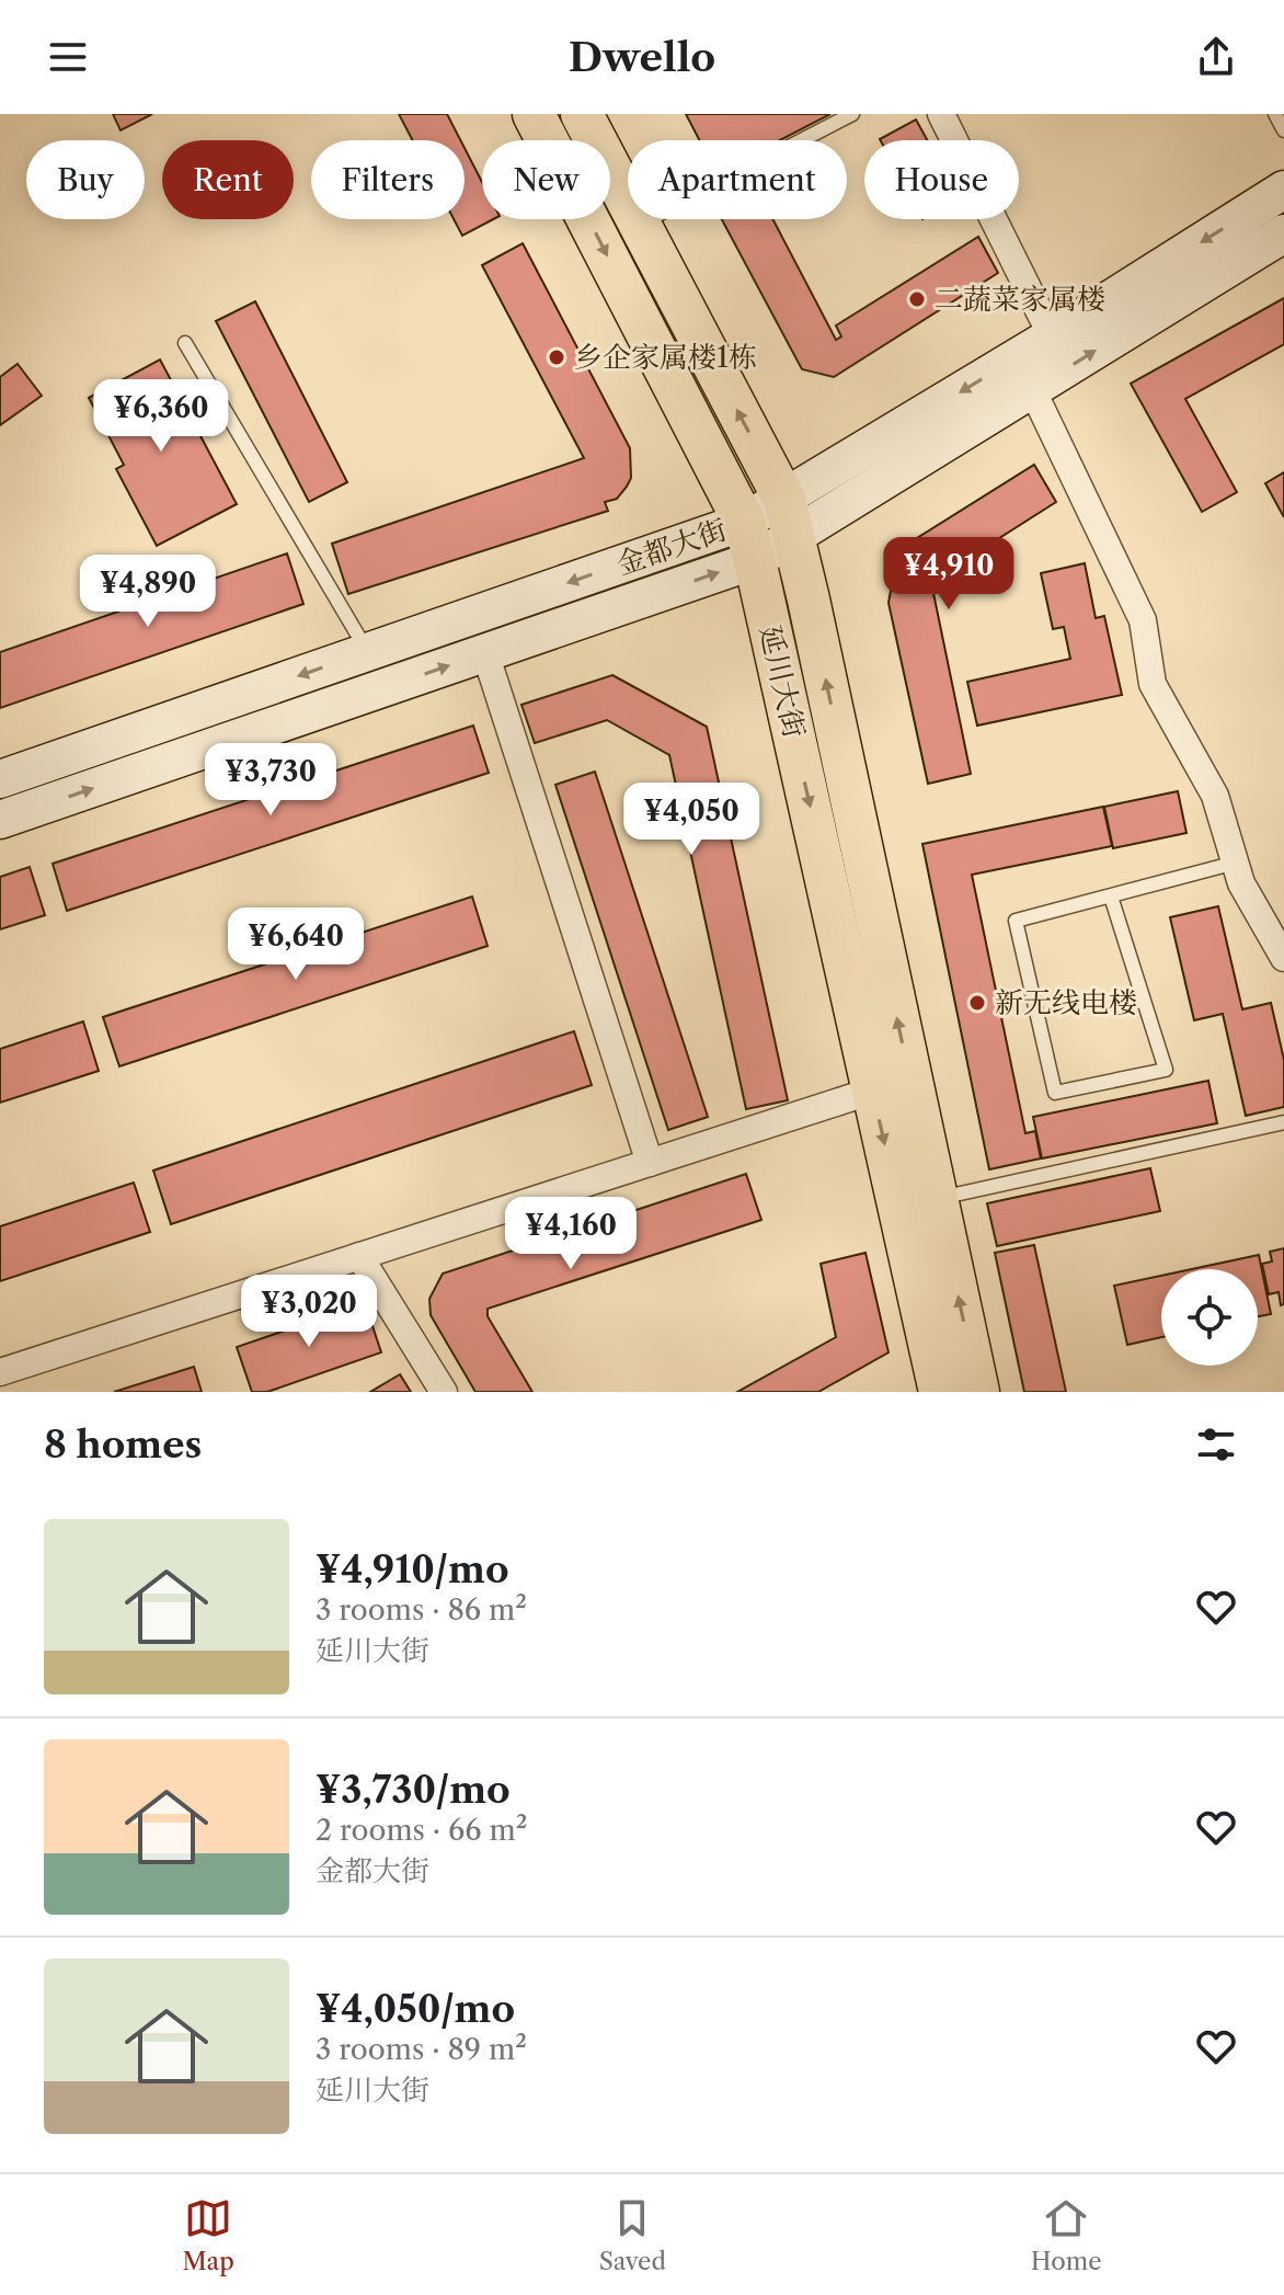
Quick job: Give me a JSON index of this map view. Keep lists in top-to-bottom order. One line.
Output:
{"streets":{"main road":["金都大街","延川大街"]},"crossings":[["金都大街","延川大街"]],"places":["二蔬菜家属楼","乡企家属楼1栋","新无线电楼"],"page":{"header":"Dwello","chip":["Buy","Rent","Filters","New","Apartment","House"],"price":["¥6,360","¥4,910","¥4,890","¥3,730","¥4,050","¥6,640","¥4,160","¥3,020"],"heading":"8 homes","list":[{"name":"¥4,910/mo","note":"3 rooms · 86 m² · 延川大街"},{"name":"¥3,730/mo","note":"2 rooms · 66 m² · 金都大街"},{"name":"¥4,050/mo","note":"3 rooms · 89 m² · 延川大街"}],"tabs":["Map","Saved","Home"]}}
